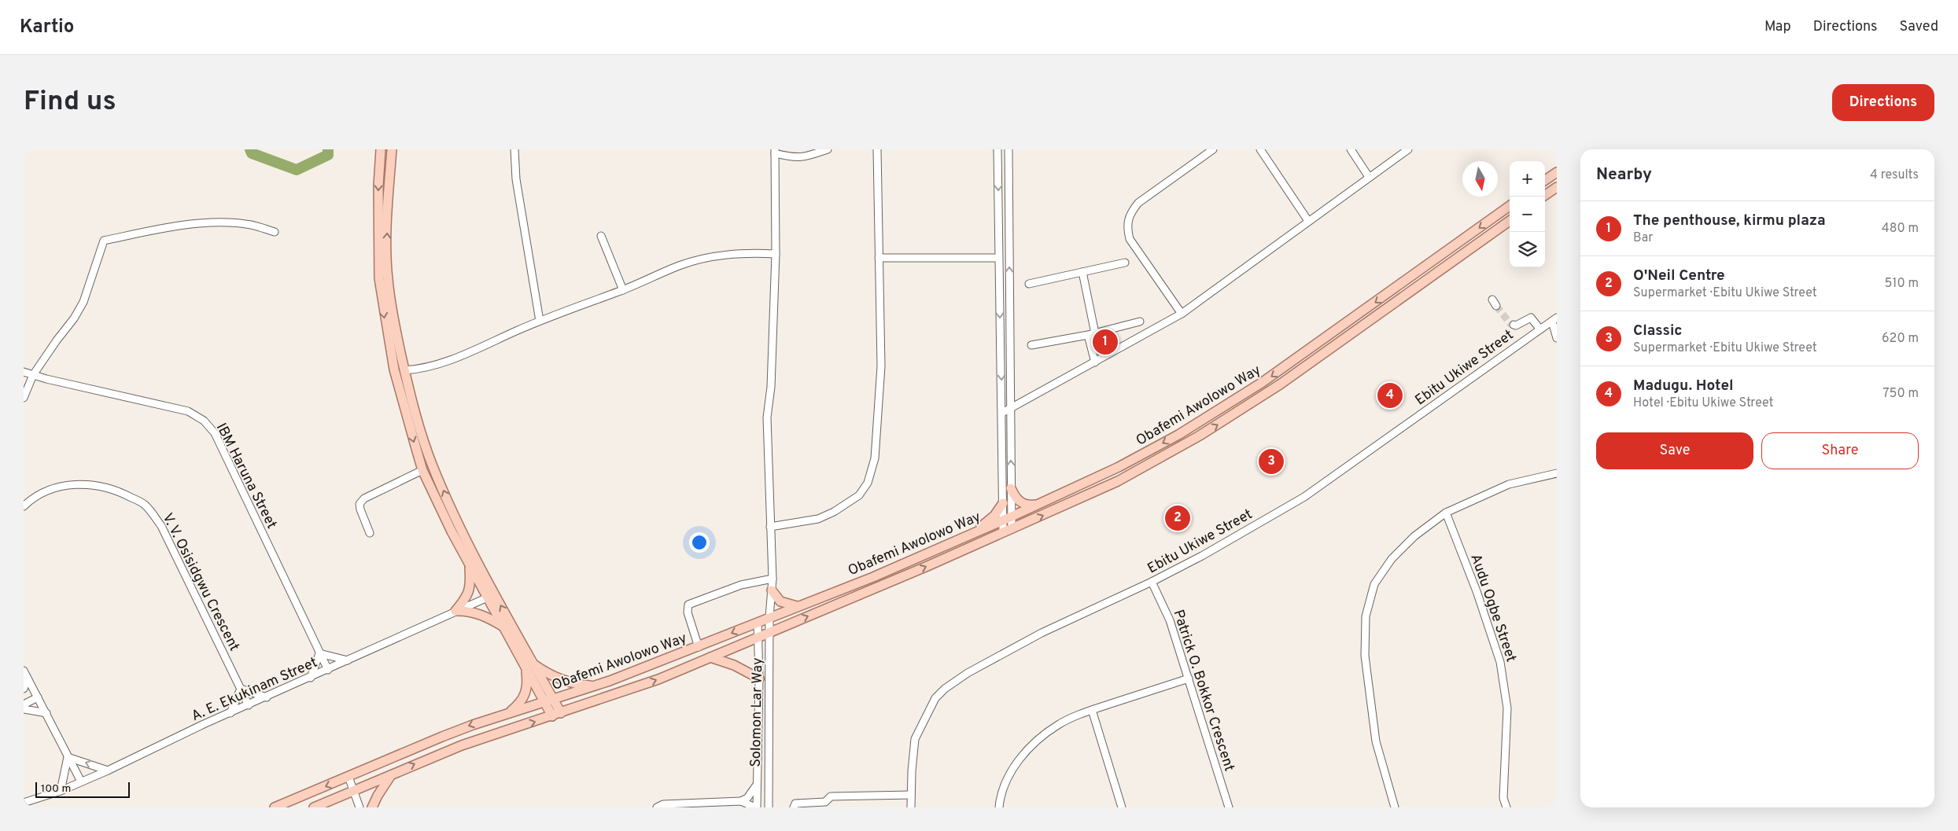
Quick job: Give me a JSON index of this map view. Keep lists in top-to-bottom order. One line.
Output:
{"streets":{"main road":["Obafemi Awolowo Way"],"street":["Ebitu Ukiwe Street","IBM Haruna Street","V. V. Osisidgwu Crescent","Audu Ogbe Street","A. E. Ekukinam Street","Patrick O. Bokkor Crescent","Solomon Lar Way"]},"crossings":[["Ebitu Ukiwe Street","Patrick O. Bokkor Crescent"],["Obafemi Awolowo Way","Solomon Lar Way"],["IBM Haruna Street","A. E. Ekukinam Street"],["V. V. Osisidgwu Crescent","A. E. Ekukinam Street"]],"scale_bar":"100 m","north":"bottom","page":{"header":"Kartio","nav":["Map","Directions","Saved"],"buttons":["Directions",["Save","Share"]],"title":"Find us","heading":["Nearby","4 results"],"map_buttons":["+","−"],"list":[{"mark":"1","name":"The penthouse, kirmu plaza","note":"Bar","value":"480 m"},{"mark":"2","name":"O'Neil Centre","note":"Supermarket · Ebitu Ukiwe Street","value":"510 m"},{"mark":"3","name":"Classic","note":"Supermarket · Ebitu Ukiwe Street","value":"620 m"},{"mark":"4","name":"Madugu. Hotel","note":"Hotel · Ebitu Ukiwe Street","value":"750 m"}],"pins":["1","4","3","2"],"scale":"100 m"}}
